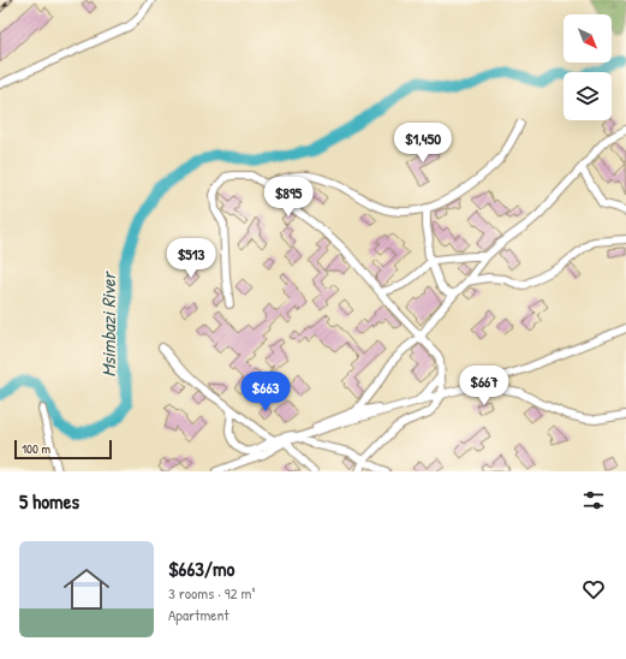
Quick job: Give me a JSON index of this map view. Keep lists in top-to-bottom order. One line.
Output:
{"water":["Msimbazi River"],"scale_bar":"100 m","north":"bottom right","page":{"price":["$1,450","$895","$513","$667","$663"],"scale":"100 m","heading":"5 homes","list":[{"name":"$663/mo","note":"3 rooms · 92 m² · Apartment"}]}}
